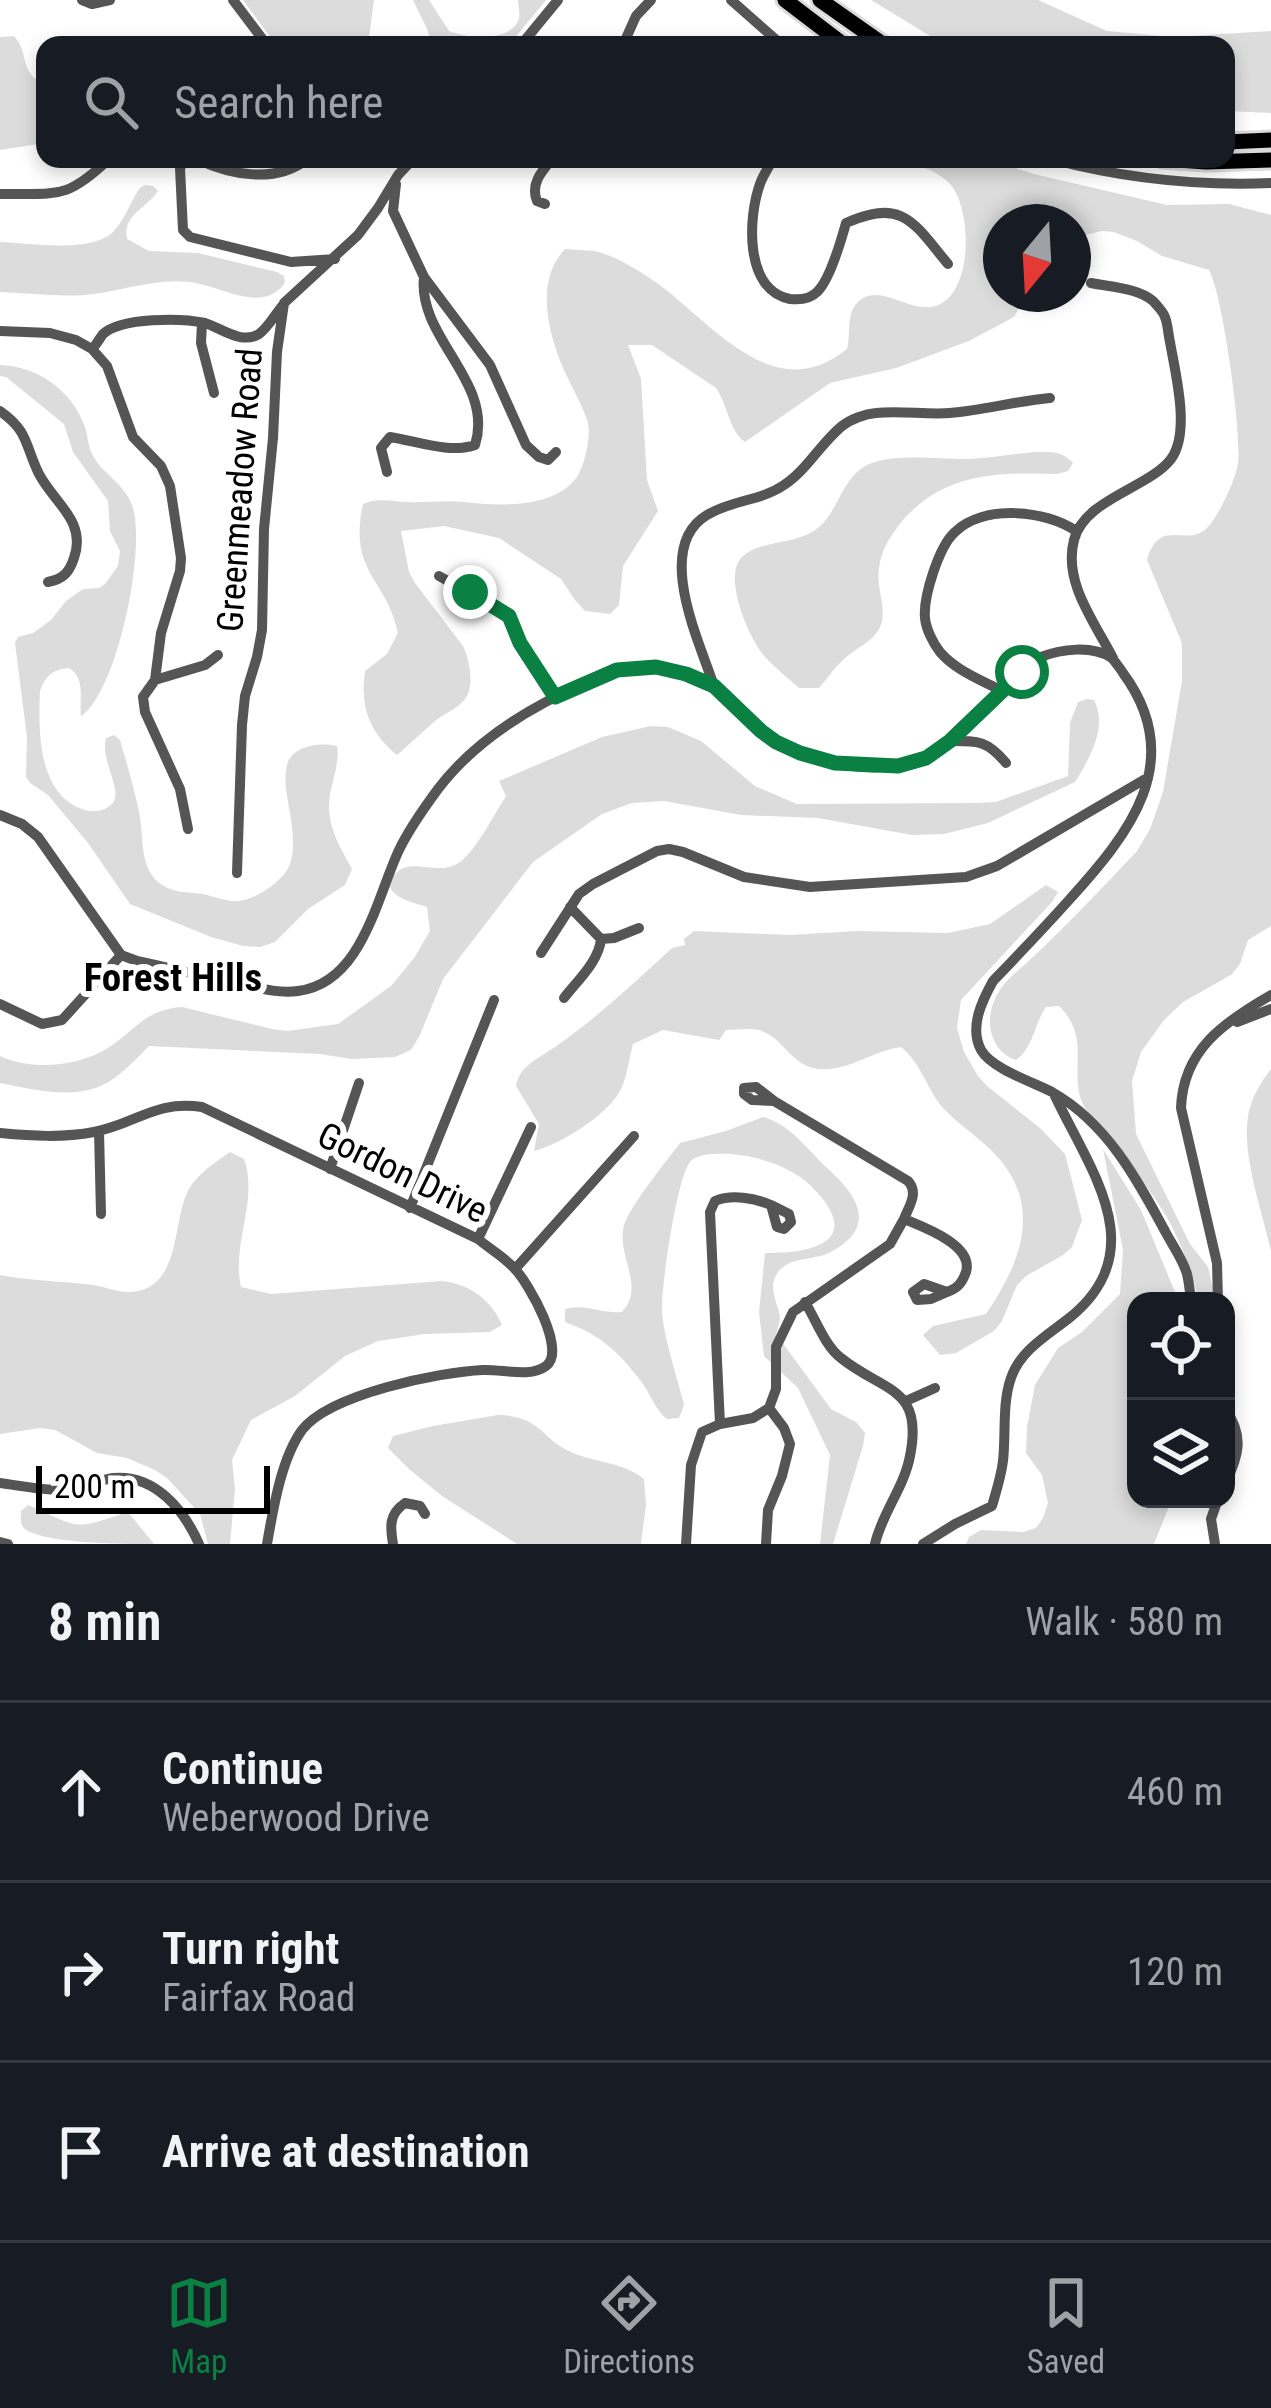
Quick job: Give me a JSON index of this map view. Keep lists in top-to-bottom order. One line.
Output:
{"streets":{"street":["Greenmeadow Road","Gordon Drive"]},"districts":["Forest Hills"],"scale_bar":"200 m","north":"bottom","page":{"search":"Search here","scale":"200 m","heading":["8 min","Walk · 580 m"],"list":[["Continue","Weberwood Drive","460 m"],["Turn right","Fairfax Road","120 m"],"Arrive at destination"],"nav":["Map","Directions","Saved"]}}
